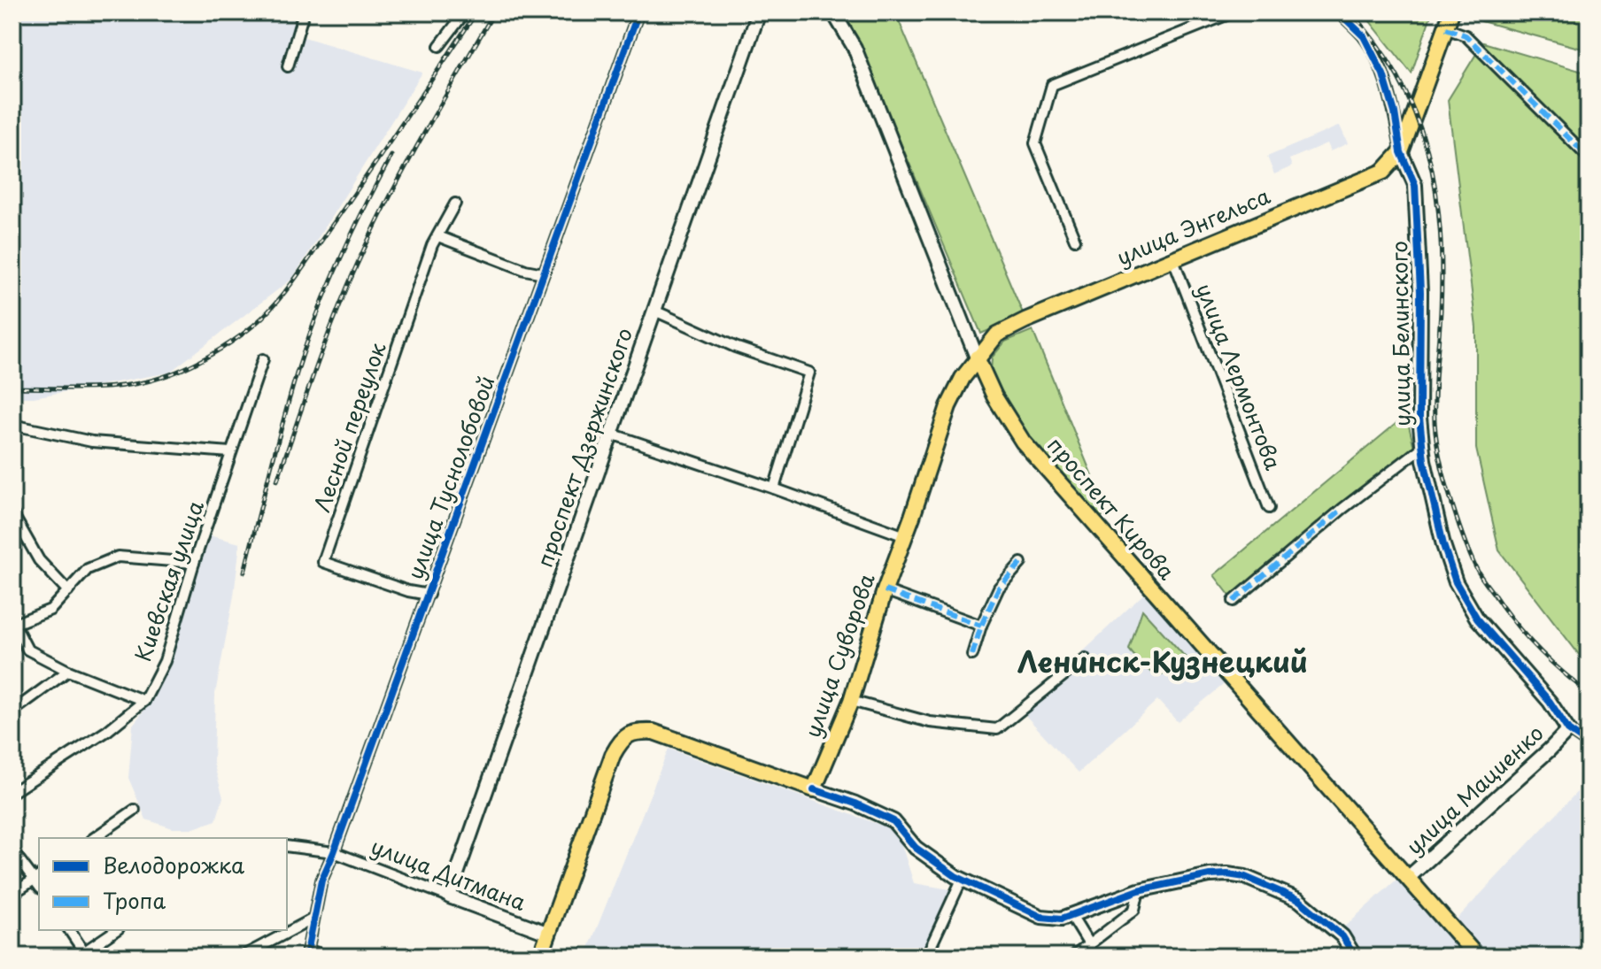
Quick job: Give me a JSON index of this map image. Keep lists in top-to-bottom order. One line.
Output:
{"streets":{"main road":["улица Энгельса","проспект Кирова","улица Суворова"],"street":["улица Белинского","улица Лермонтова","Лесной переулок","проспект Дзержинского","улица Туснолобовой","Киевская улица","улица Мациенко","улица Дитмана"]},"crossings":[["улица Энгельса","улица Белинского"],["улица Энгельса","улица Лермонтова"],["улица Энгельса","улица Суворова"],["улица Белинского","улица Мациенко"],["Лесной переулок","улица Туснолобовой"],["проспект Дзержинского","улица Дитмана"],["улица Туснолобовой","улица Дитмана"],["проспект Кирова","улица Суворова"],["проспект Кирова","улица Мациенко"]],"districts":["Ленинск-Кузнецкий"],"legend":["Велодорожка","Тропа"]}
